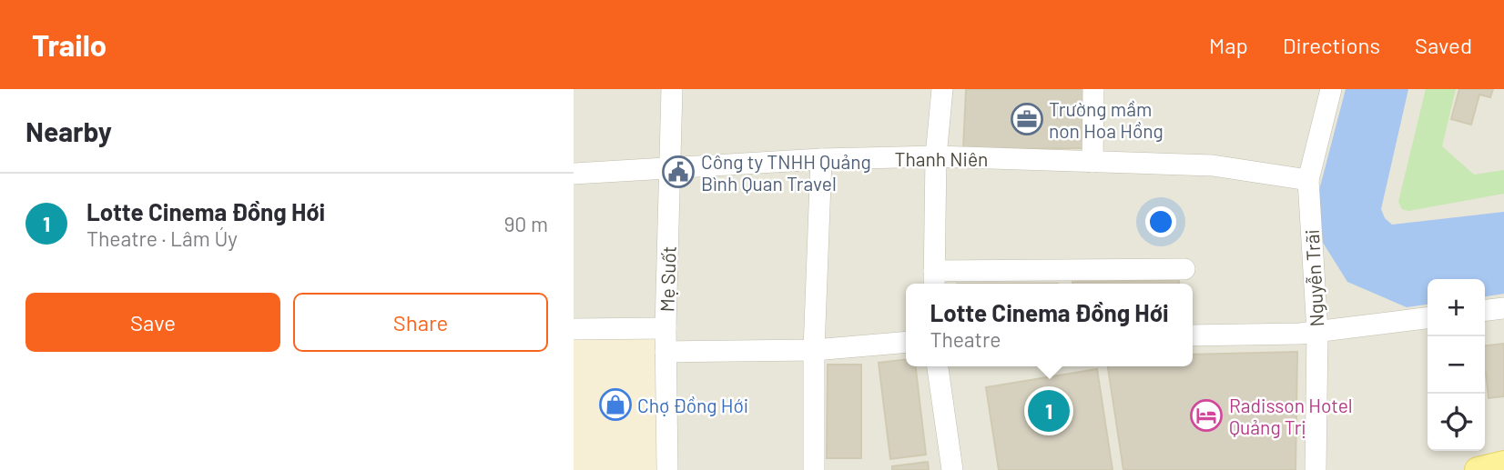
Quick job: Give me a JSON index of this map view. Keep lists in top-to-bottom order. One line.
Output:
{"streets":{"street":["Thanh Niên","Nguyễn Trãi","Mẹ Suốt"]},"crossings":[["Thanh Niên","Nguyễn Trãi"],["Thanh Niên","Mẹ Suốt"]],"places":{"office":["Trường mầm non Hoa Hồng"],"public building":["Công ty TNHH Quảng Bình Quan Travel"],"shop":["Chợ Đồng Hới"],"hotel":["Radisson Hotel Quảng Trị"]},"page":{"header":"Trailo","nav":["Map","Directions","Saved"],"heading":"Nearby","list":[{"mark":"1","name":"Lotte Cinema Đồng Hới","note":"Theatre · Lâm Úy","value":"90 m"}],"buttons":["Save","Share"],"map_buttons":["+","−"],"popup":["Lotte Cinema Đồng Hới","Theatre"],"pins":"1"}}
